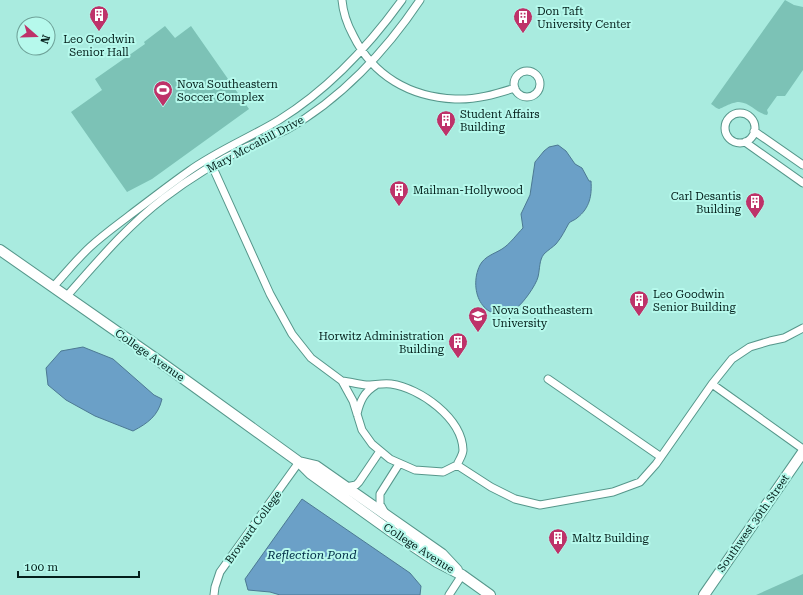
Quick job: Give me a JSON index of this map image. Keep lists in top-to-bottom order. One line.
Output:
{"streets":{"street":["Mary Mccahill Drive","College Avenue","Southwest 30th Street","Broward College"]},"crossings":[["Mary Mccahill Drive","College Avenue"],["College Avenue","Broward College"]],"water":["Reflection Pond"],"places":{"building":["Leo Goodwin Senior Hall","Don Taft University Center","Student Affairs Building","Mailman-Hollywood","Carl Desantis Building","Leo Goodwin Senior Building","Horwitz Administration Building","Maltz Building"],"sports":["Nova Southeastern Soccer Complex"],"school or university":["Nova Southeastern University"]},"scale_bar":"100 m","north":"right"}
